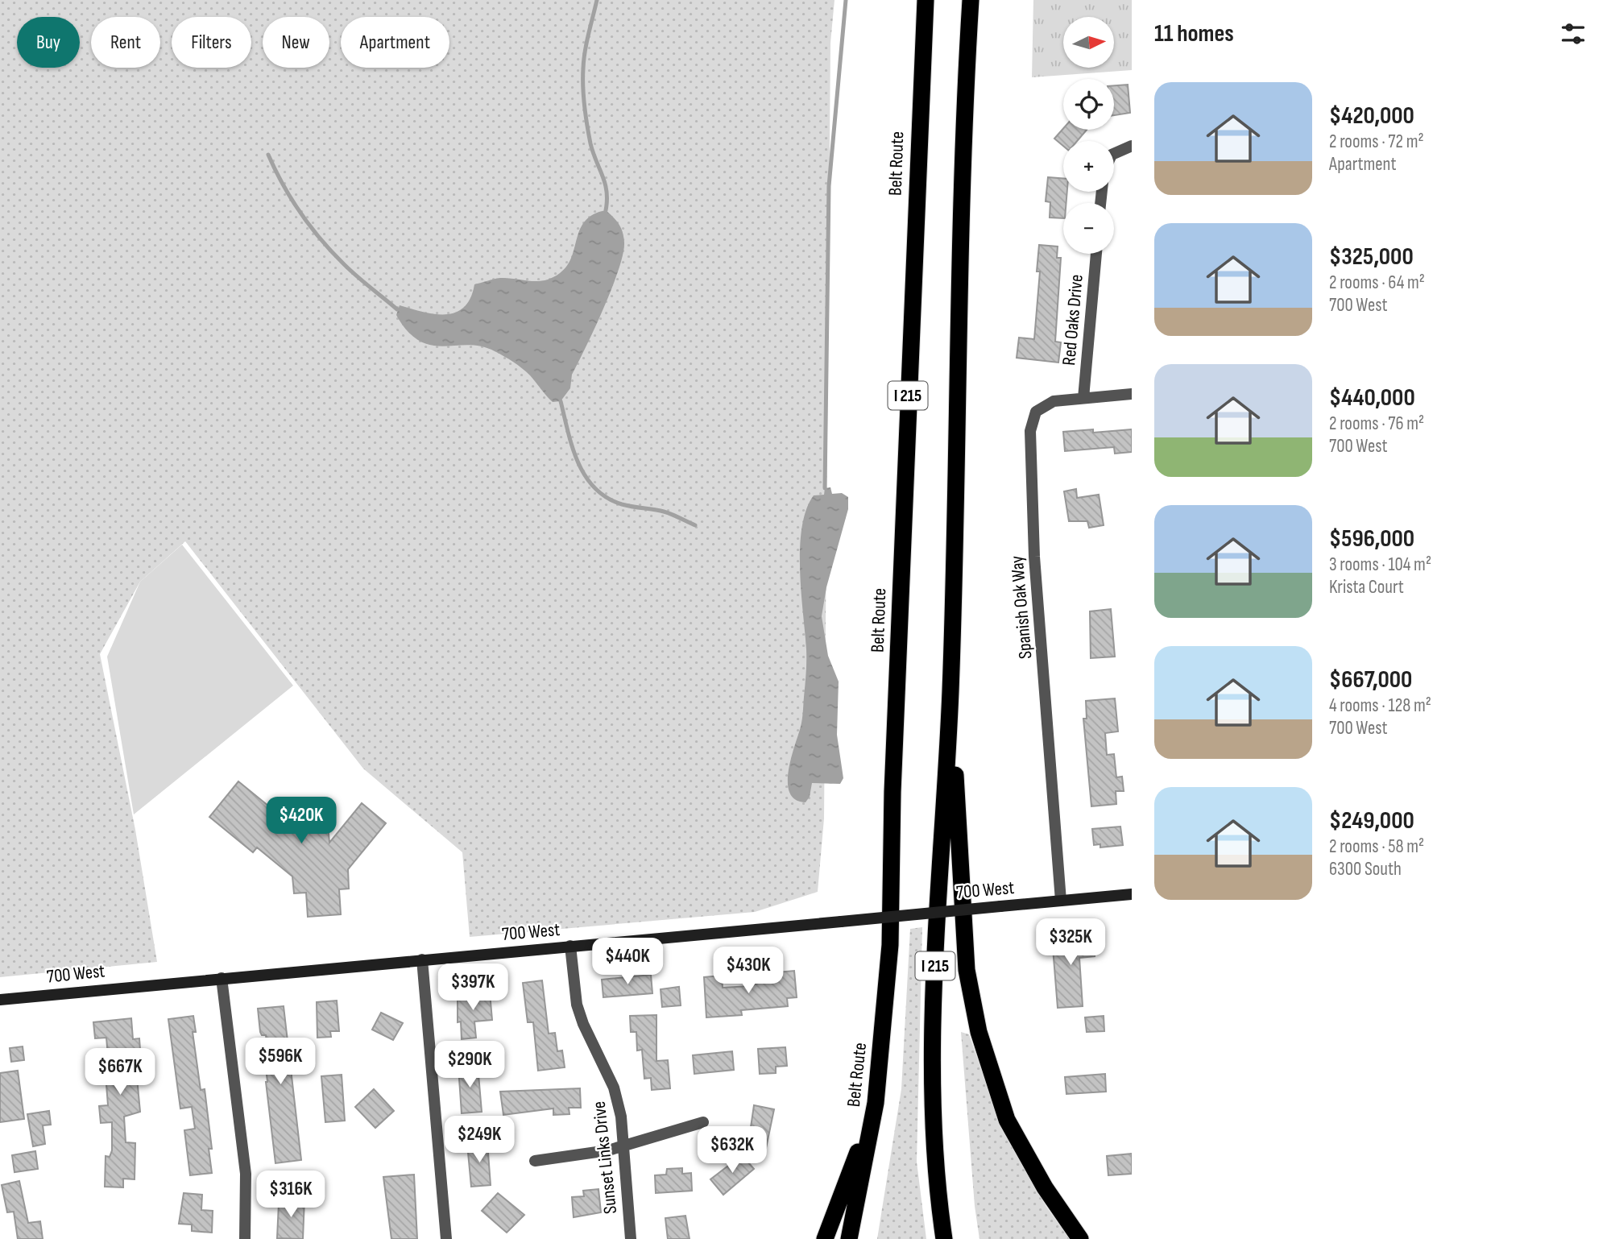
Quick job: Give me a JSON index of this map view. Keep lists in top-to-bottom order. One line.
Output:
{"streets":{"highway":["Belt Route","I 215"],"main road":["700 West"],"street":["Red Oaks Drive","Spanish Oak Way","Sunset Links Drive"]},"crossings":[["Red Oaks Drive","Spanish Oak Way"],["Spanish Oak Way","700 West"],["700 West","Sunset Links Drive"]],"north":"right","page":{"heading":"11 homes","map_buttons":["+","−"],"chip":["Buy","Rent","Filters","New","Apartment"],"list":[{"name":"$420,000","note":"2 rooms · 72 m² · Apartment"},{"name":"$325,000","note":"2 rooms · 64 m² · 700 West"},{"name":"$440,000","note":"2 rooms · 76 m² · 700 West"},{"name":"$596,000","note":"3 rooms · 104 m² · Krista Court"},{"name":"$667,000","note":"4 rooms · 128 m² · 700 West"},{"name":"$249,000","note":"2 rooms · 58 m² · 6300 South"}],"price":["$420K","$325K","$440K","$430K","$397K","$596K","$290K","$667K","$249K","$632K","$316K"]}}
